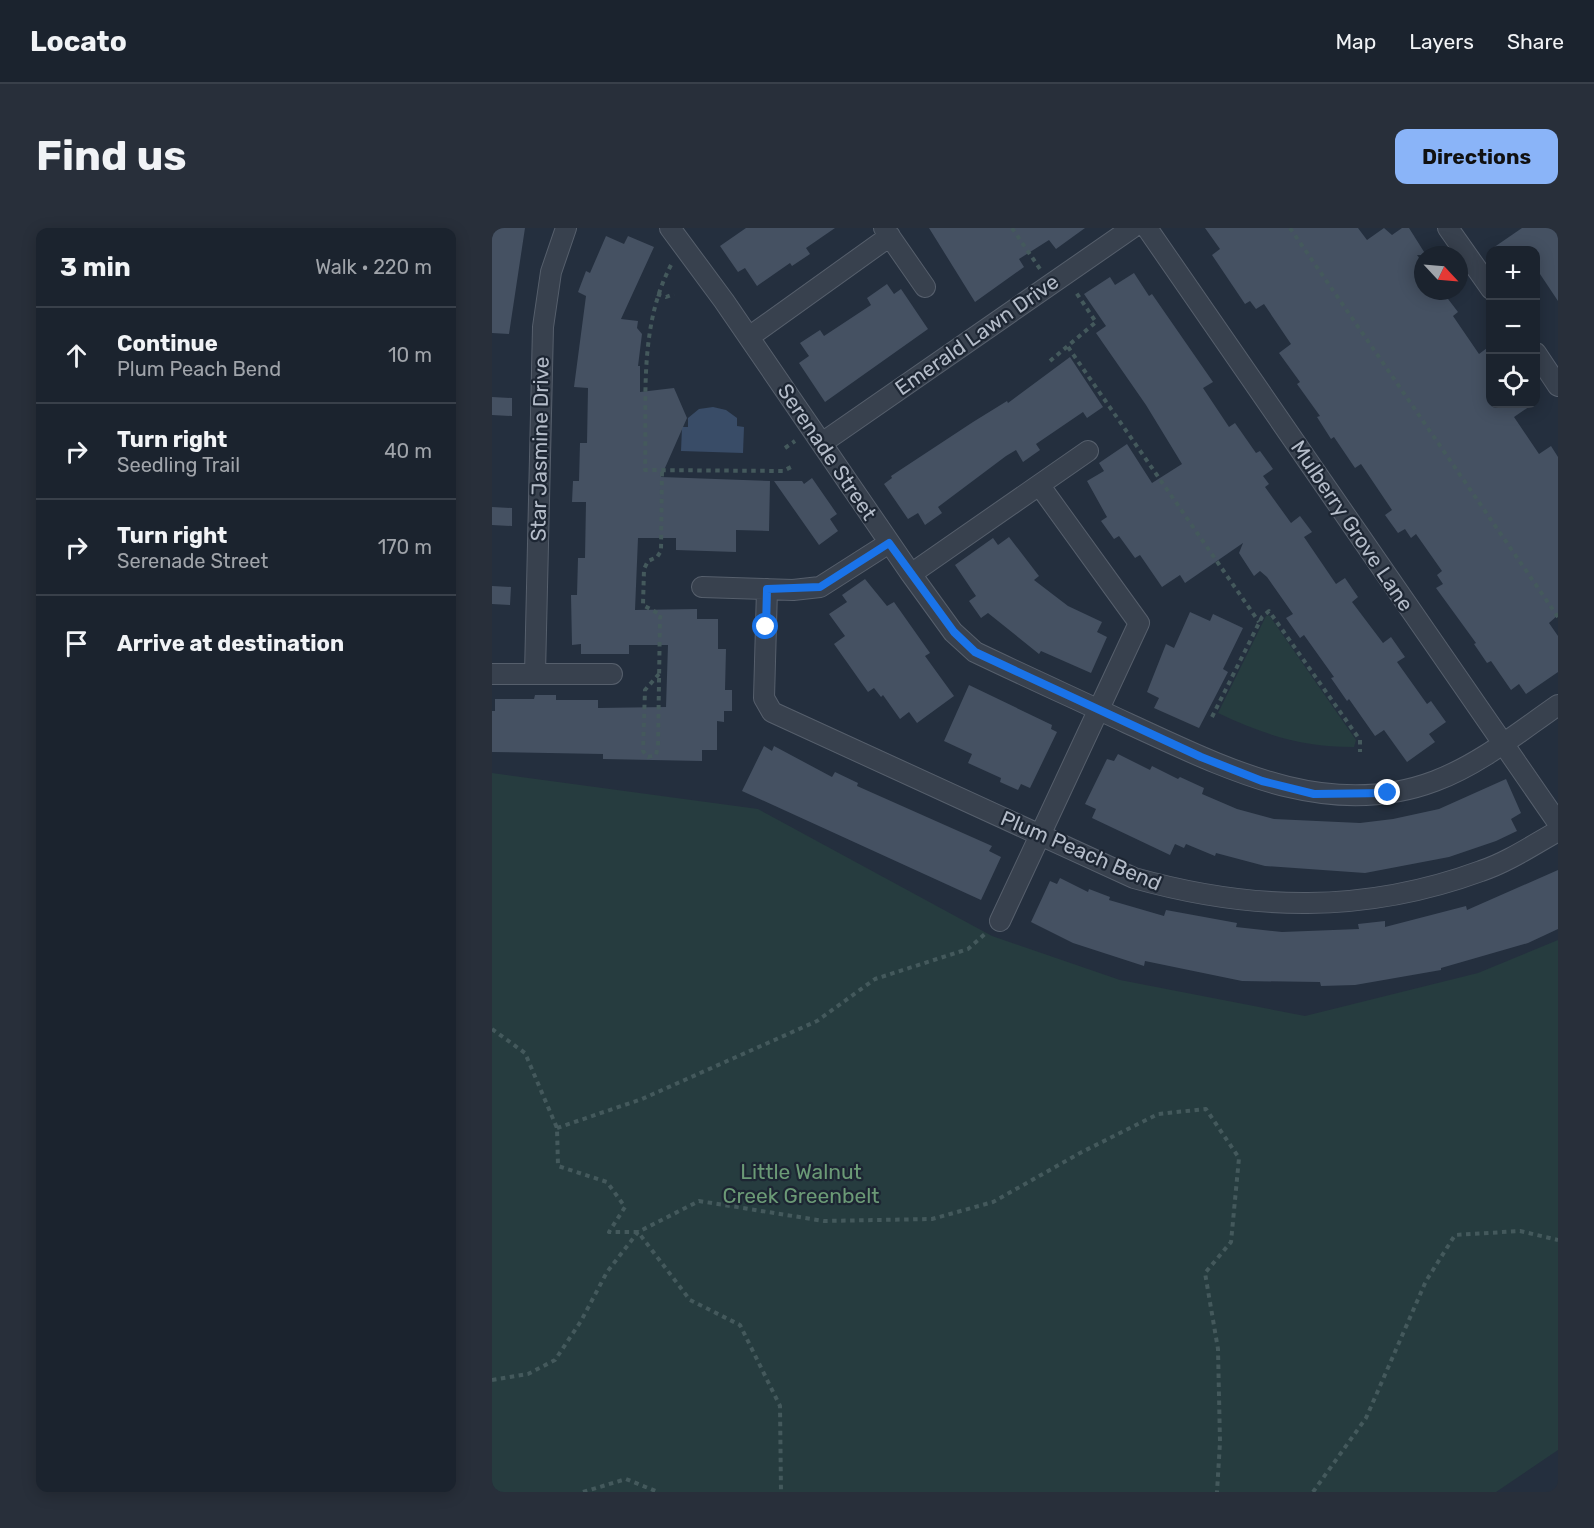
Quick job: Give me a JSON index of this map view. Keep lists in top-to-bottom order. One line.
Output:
{"streets":{"street":["Emerald Lawn Drive","Star Jasmine Drive","Serenade Street","Mulberry Grove Lane","Plum Peach Bend"]},"crossings":[["Emerald Lawn Drive","Serenade Street"],["Serenade Street","Mulberry Grove Lane"]],"parks":["Little Walnut Creek Greenbelt"],"north":"bottom right","page":{"header":"Locato","nav":["Map","Layers","Share"],"buttons":"Directions","title":"Find us","heading":["3 min","Walk · 220 m"],"map_buttons":["+","−"],"list":[["Continue","Plum Peach Bend","10 m"],["Turn right","Seedling Trail","40 m"],["Turn right","Serenade Street","170 m"],"Arrive at destination"]}}
